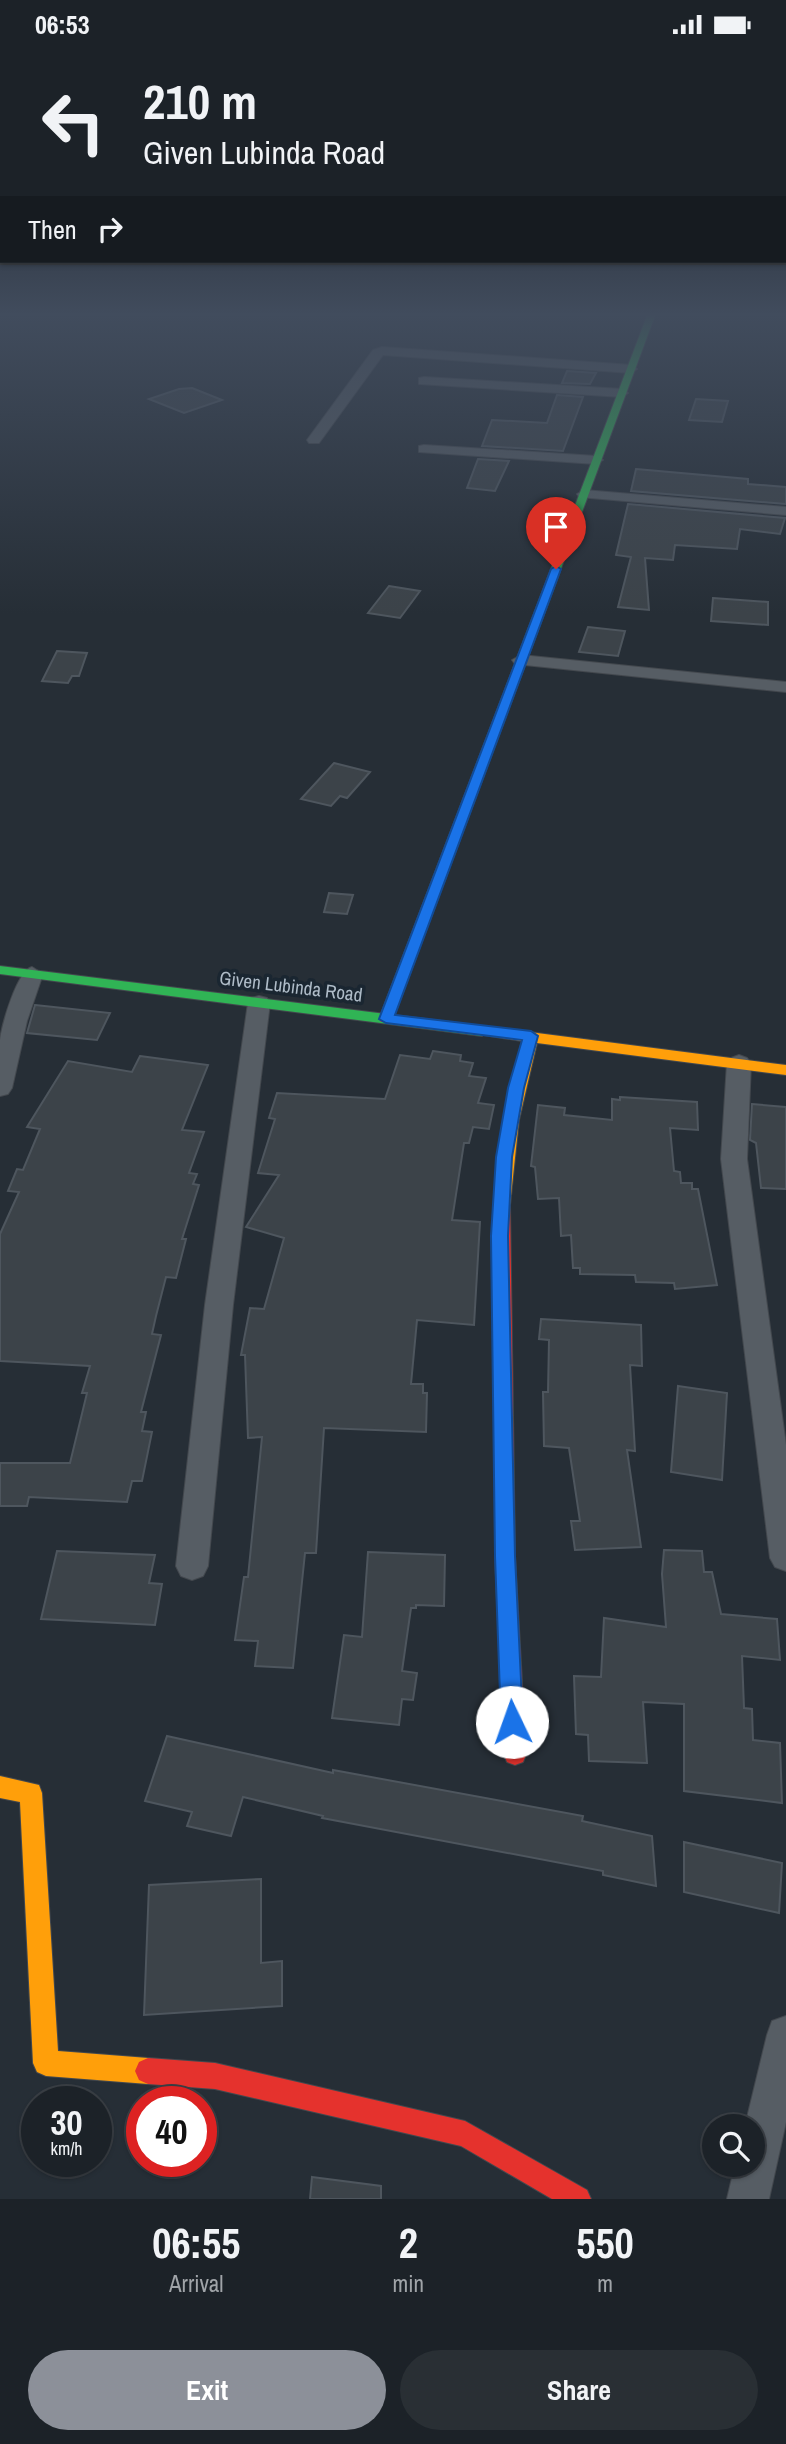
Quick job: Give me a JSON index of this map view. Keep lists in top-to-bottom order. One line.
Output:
{"streets":{"street":["Given Lubinda Road"]},"page":{"status":"06:53","turn":["210 m","Given Lubinda Road"],"then":"Then","speed":"30 km/h","limit":"40","eta":["06:55","Arrival","2","min","550","m"],"buttons":["Exit","Share"]}}
